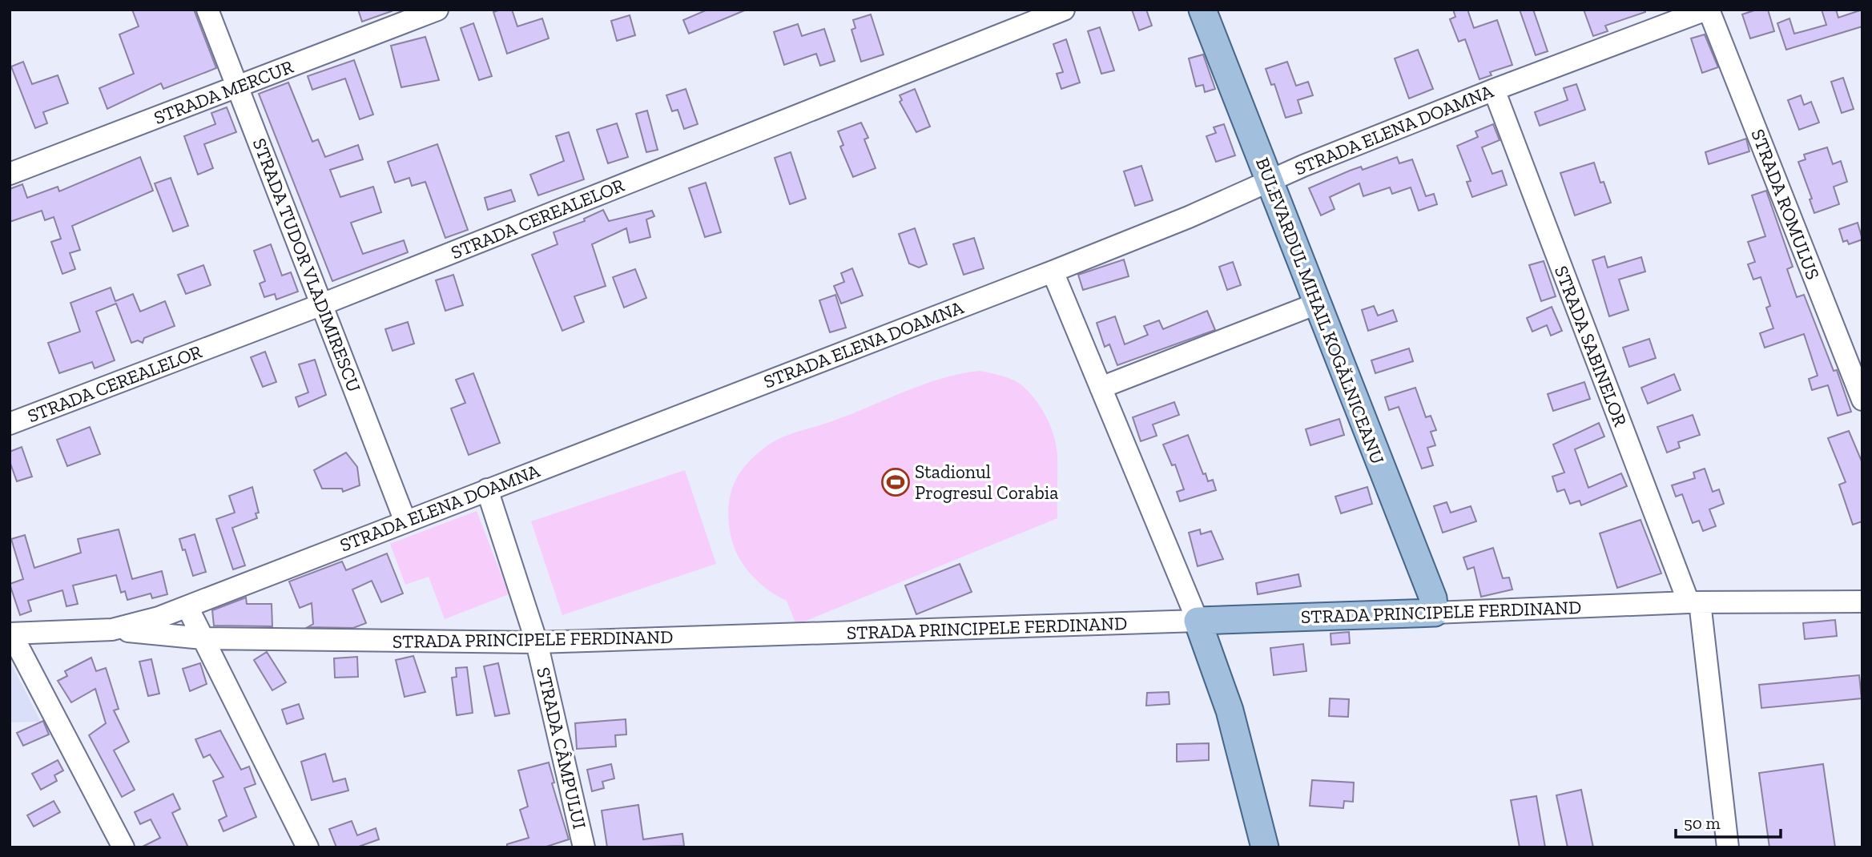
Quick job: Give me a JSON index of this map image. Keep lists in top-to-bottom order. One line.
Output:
{"streets":{"main road":["BULEVARDUL MIHAIL KOGĂLNICEANU","STRADA PRINCIPELE FERDINAND"],"street":["STRADA MERCUR","STRADA ELENA DOAMNA","STRADA ROMULUS","STRADA CEREALELOR","STRADA TUDOR VLADIMIRESCU","STRADA SABINELOR","STRADA CÂMPULUI"]},"crossings":[["STRADA MERCUR","STRADA TUDOR VLADIMIRESCU"],["STRADA ELENA DOAMNA","STRADA ROMULUS"],["STRADA ELENA DOAMNA","STRADA TUDOR VLADIMIRESCU"],["STRADA ELENA DOAMNA","BULEVARDUL MIHAIL KOGĂLNICEANU"],["STRADA ELENA DOAMNA","STRADA SABINELOR"],["STRADA ELENA DOAMNA","STRADA PRINCIPELE FERDINAND"],["STRADA ELENA DOAMNA","STRADA CÂMPULUI"],["STRADA CEREALELOR","STRADA TUDOR VLADIMIRESCU"],["BULEVARDUL MIHAIL KOGĂLNICEANU","STRADA PRINCIPELE FERDINAND"],["STRADA SABINELOR","STRADA PRINCIPELE FERDINAND"],["STRADA PRINCIPELE FERDINAND","STRADA CÂMPULUI"]],"places":{"sports":["Stadionul Progresul Corabia"]},"scale_bar":"50 m"}
